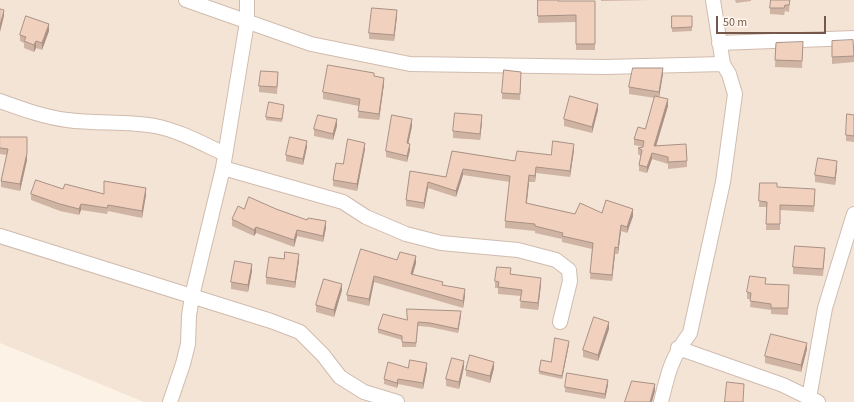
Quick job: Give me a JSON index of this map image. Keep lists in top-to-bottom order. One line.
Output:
{"scale_bar":"50 m"}
